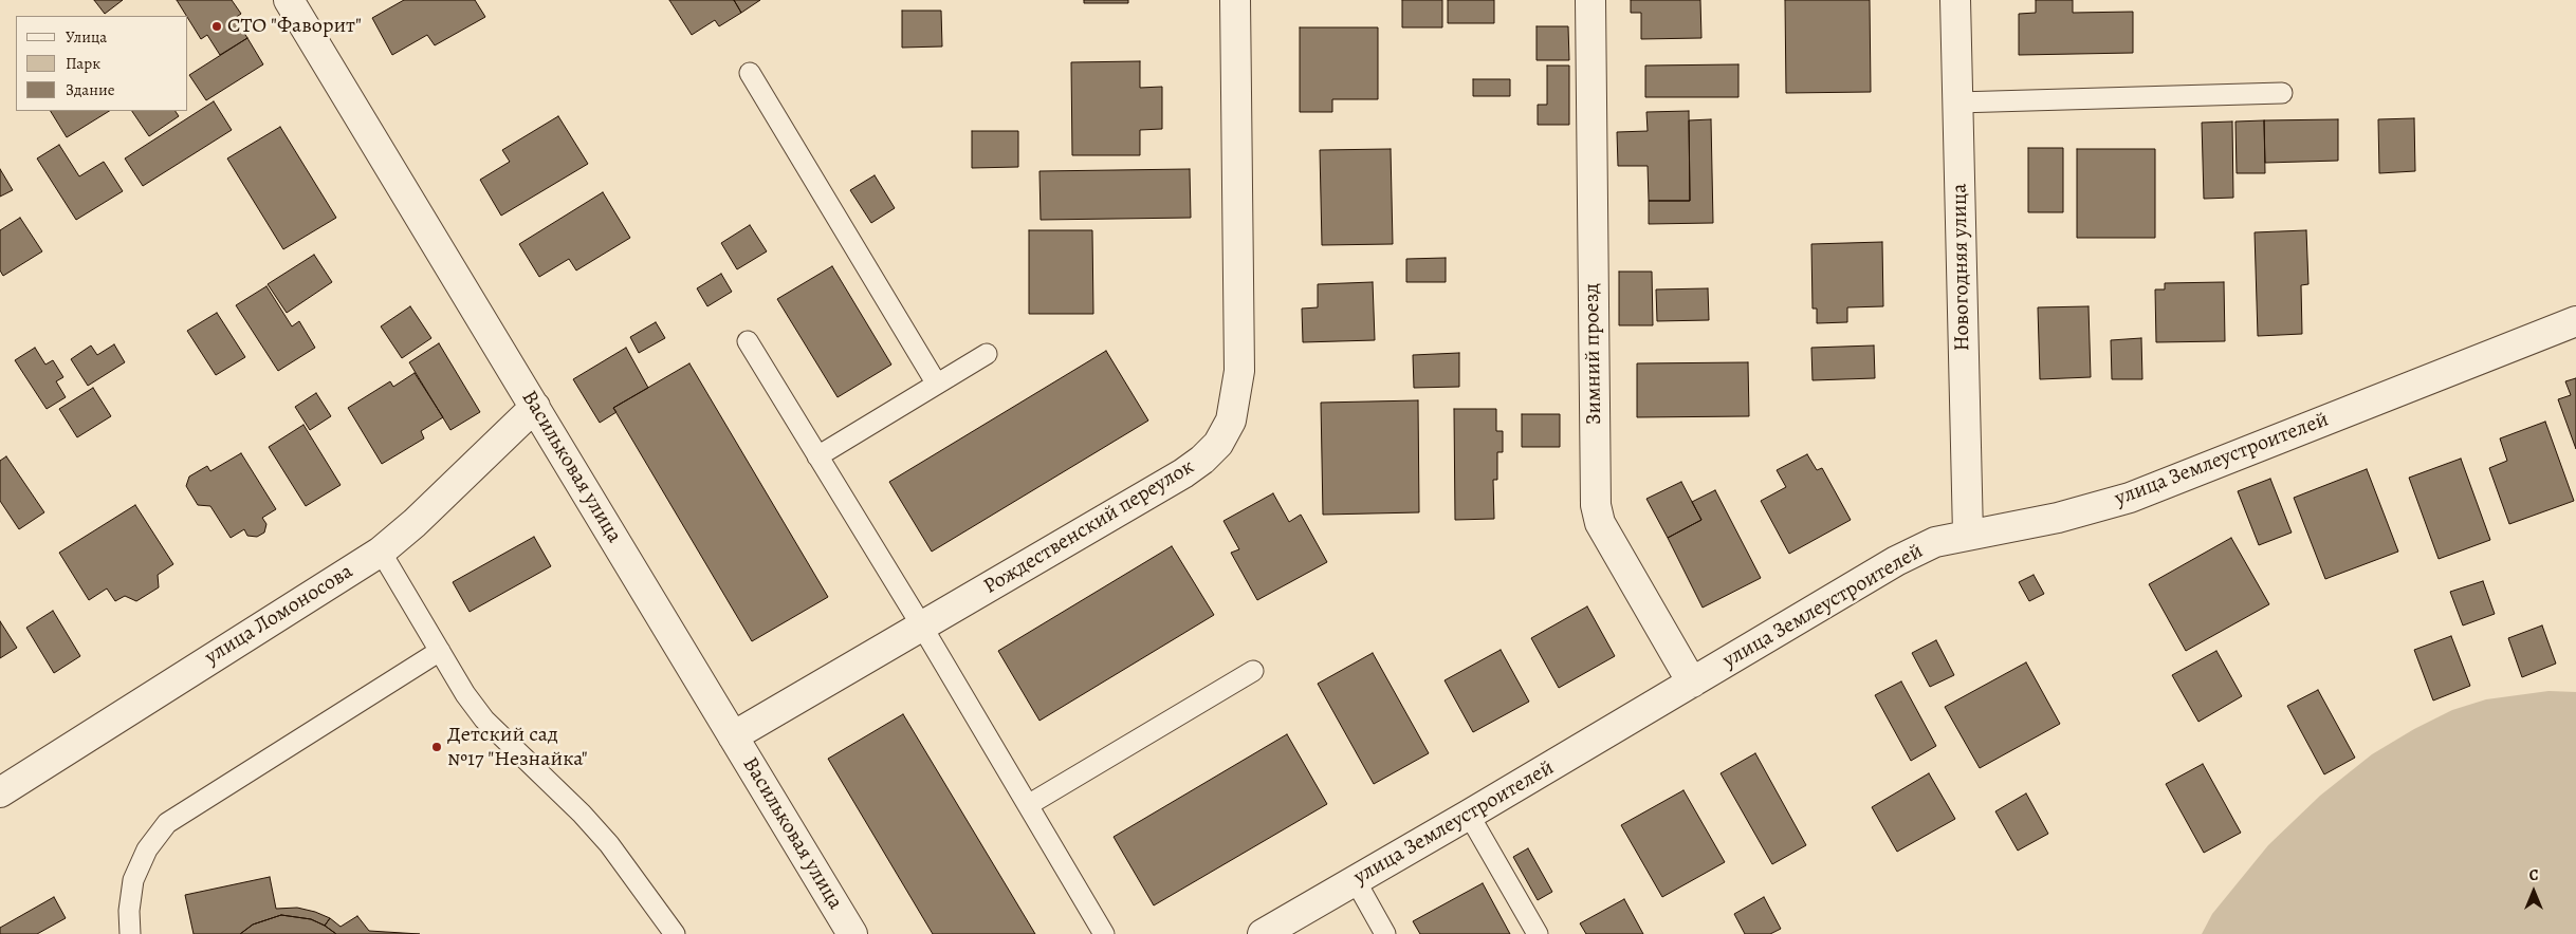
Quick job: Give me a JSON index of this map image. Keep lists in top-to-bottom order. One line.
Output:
{"streets":{"street":["Новогодняя улица","Зимний проезд","улица Землеустроителей","Васильковая улица","Рождественский переулок","улица Ломоносова"]},"crossings":[["Новогодняя улица","улица Землеустроителей"],["Зимний проезд","улица Землеустроителей"],["Васильковая улица","Рождественский переулок"],["Васильковая улица","улица Ломоносова"]],"places":["СТО \"Фаворит\"","Детский сад №17 \"Незнайка\""],"legend":["Улица","Парк","Здание"],"north":"top"}
